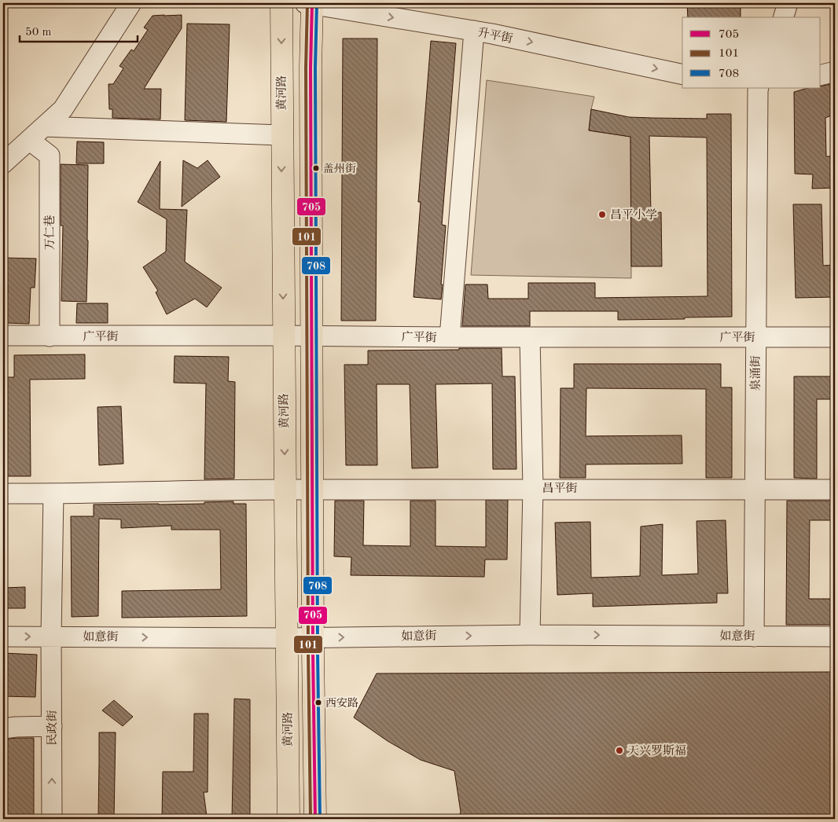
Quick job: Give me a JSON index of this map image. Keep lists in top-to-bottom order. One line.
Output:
{"streets":{"main road":["黄河路"],"street":["升平街","万仁巷","广平街","泉涌街","昌平街","如意街","民政街"]},"crossings":[["黄河路","广平街"],["黄河路","昌平街"],["黄河路","如意街"],["万仁巷","广平街"],["广平街","泉涌街"],["泉涌街","昌平街"],["泉涌街","如意街"],["昌平街","民政街"],["如意街","民政街"]],"one_way":["升平街","如意街"],"places":["盖州街","昌平小学","西安路","天兴罗斯福"],"lines":["transit line 705","transit line 101","transit line 708"],"legend":["705","101","708"],"scale_bar":"50 m"}
